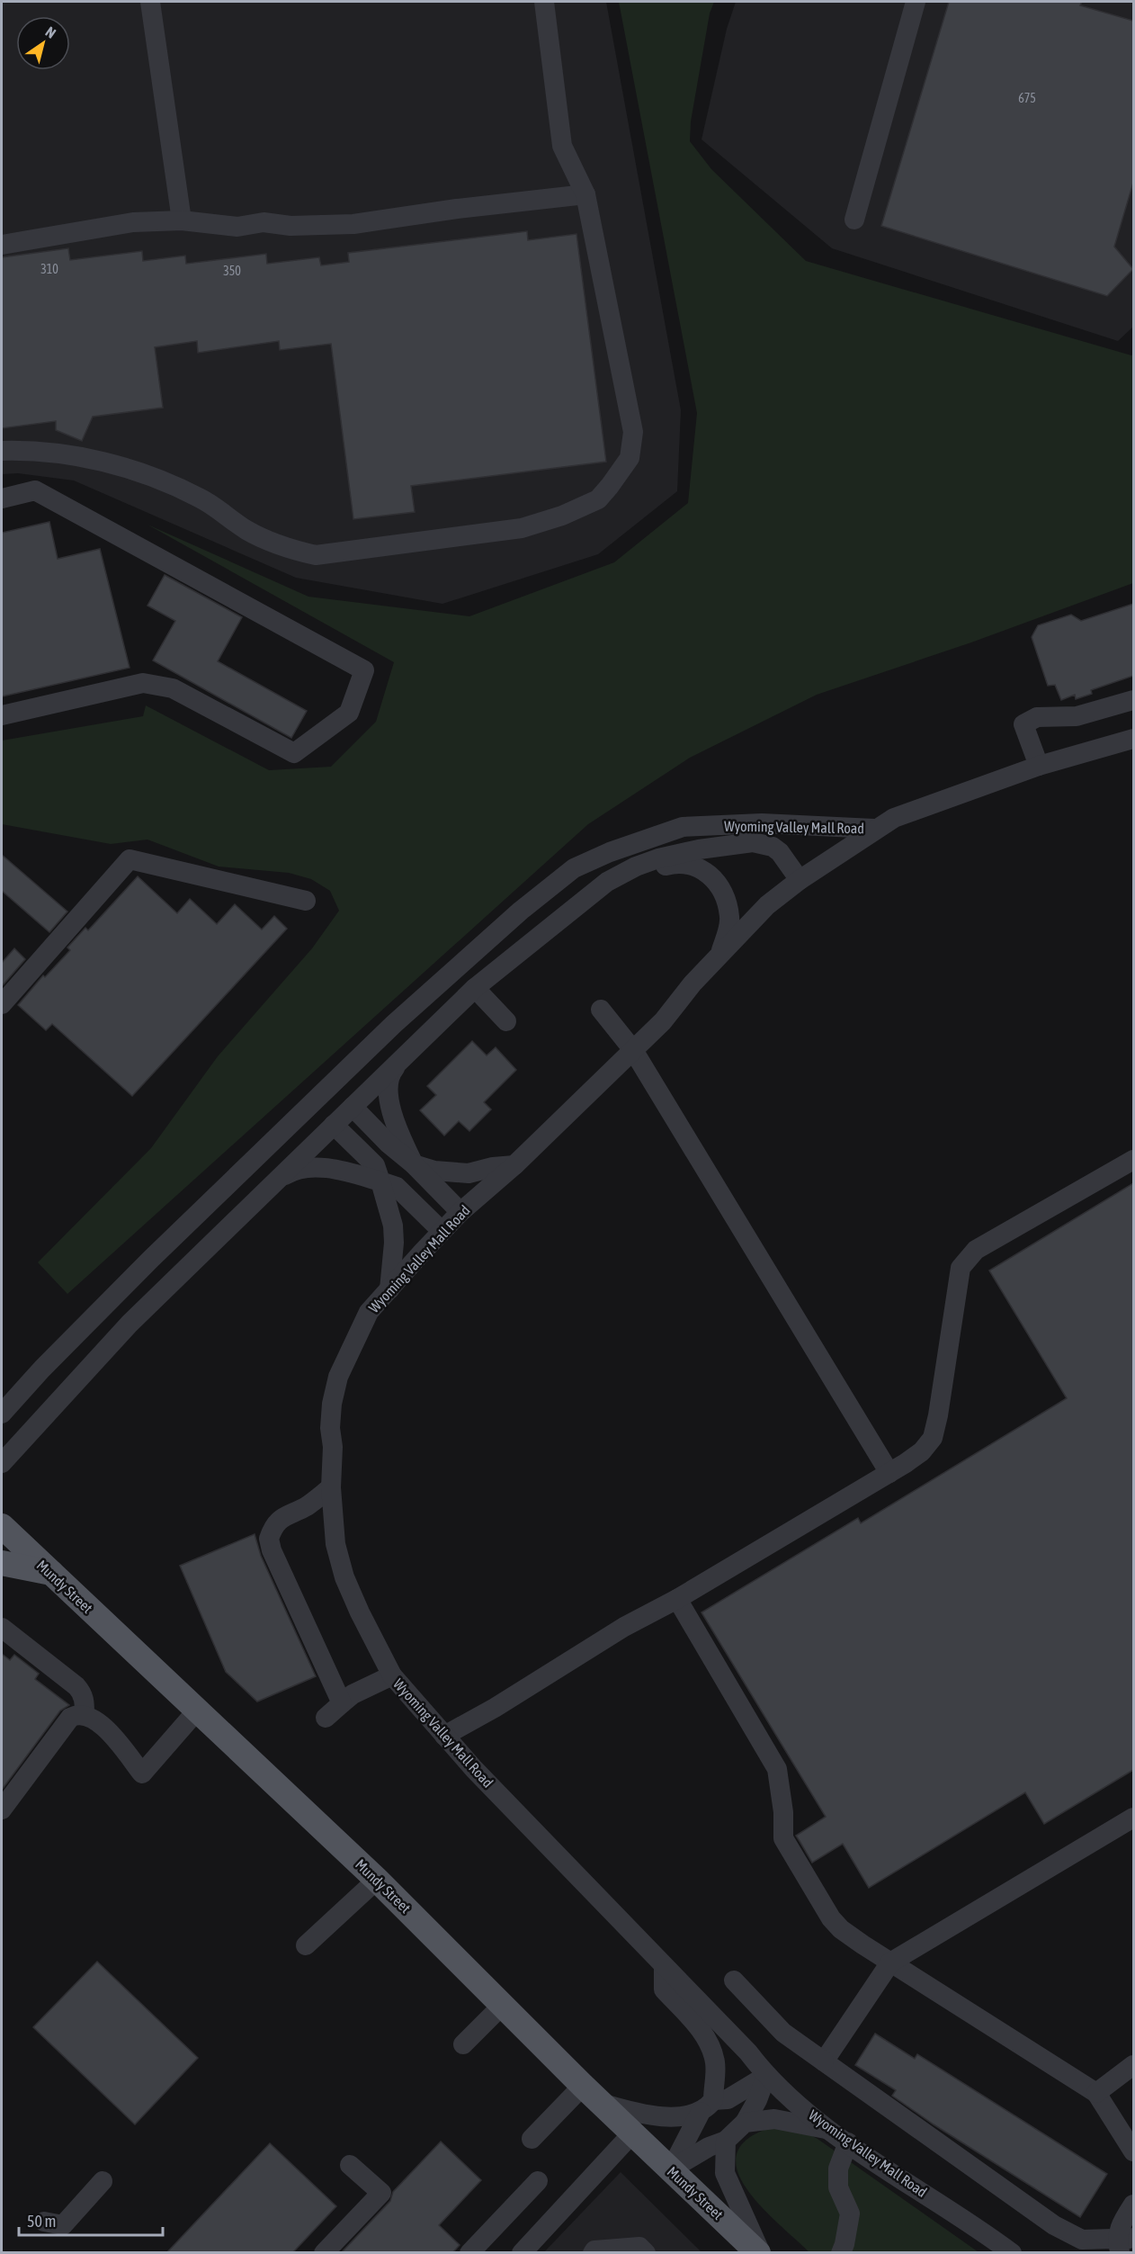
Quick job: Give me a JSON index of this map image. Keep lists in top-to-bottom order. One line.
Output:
{"streets":{"main road":["Mundy Street"],"lane":["Wyoming Valley Mall Road"]},"house_numbers":["675","310","350"],"scale_bar":"50 m","north":"top right"}
